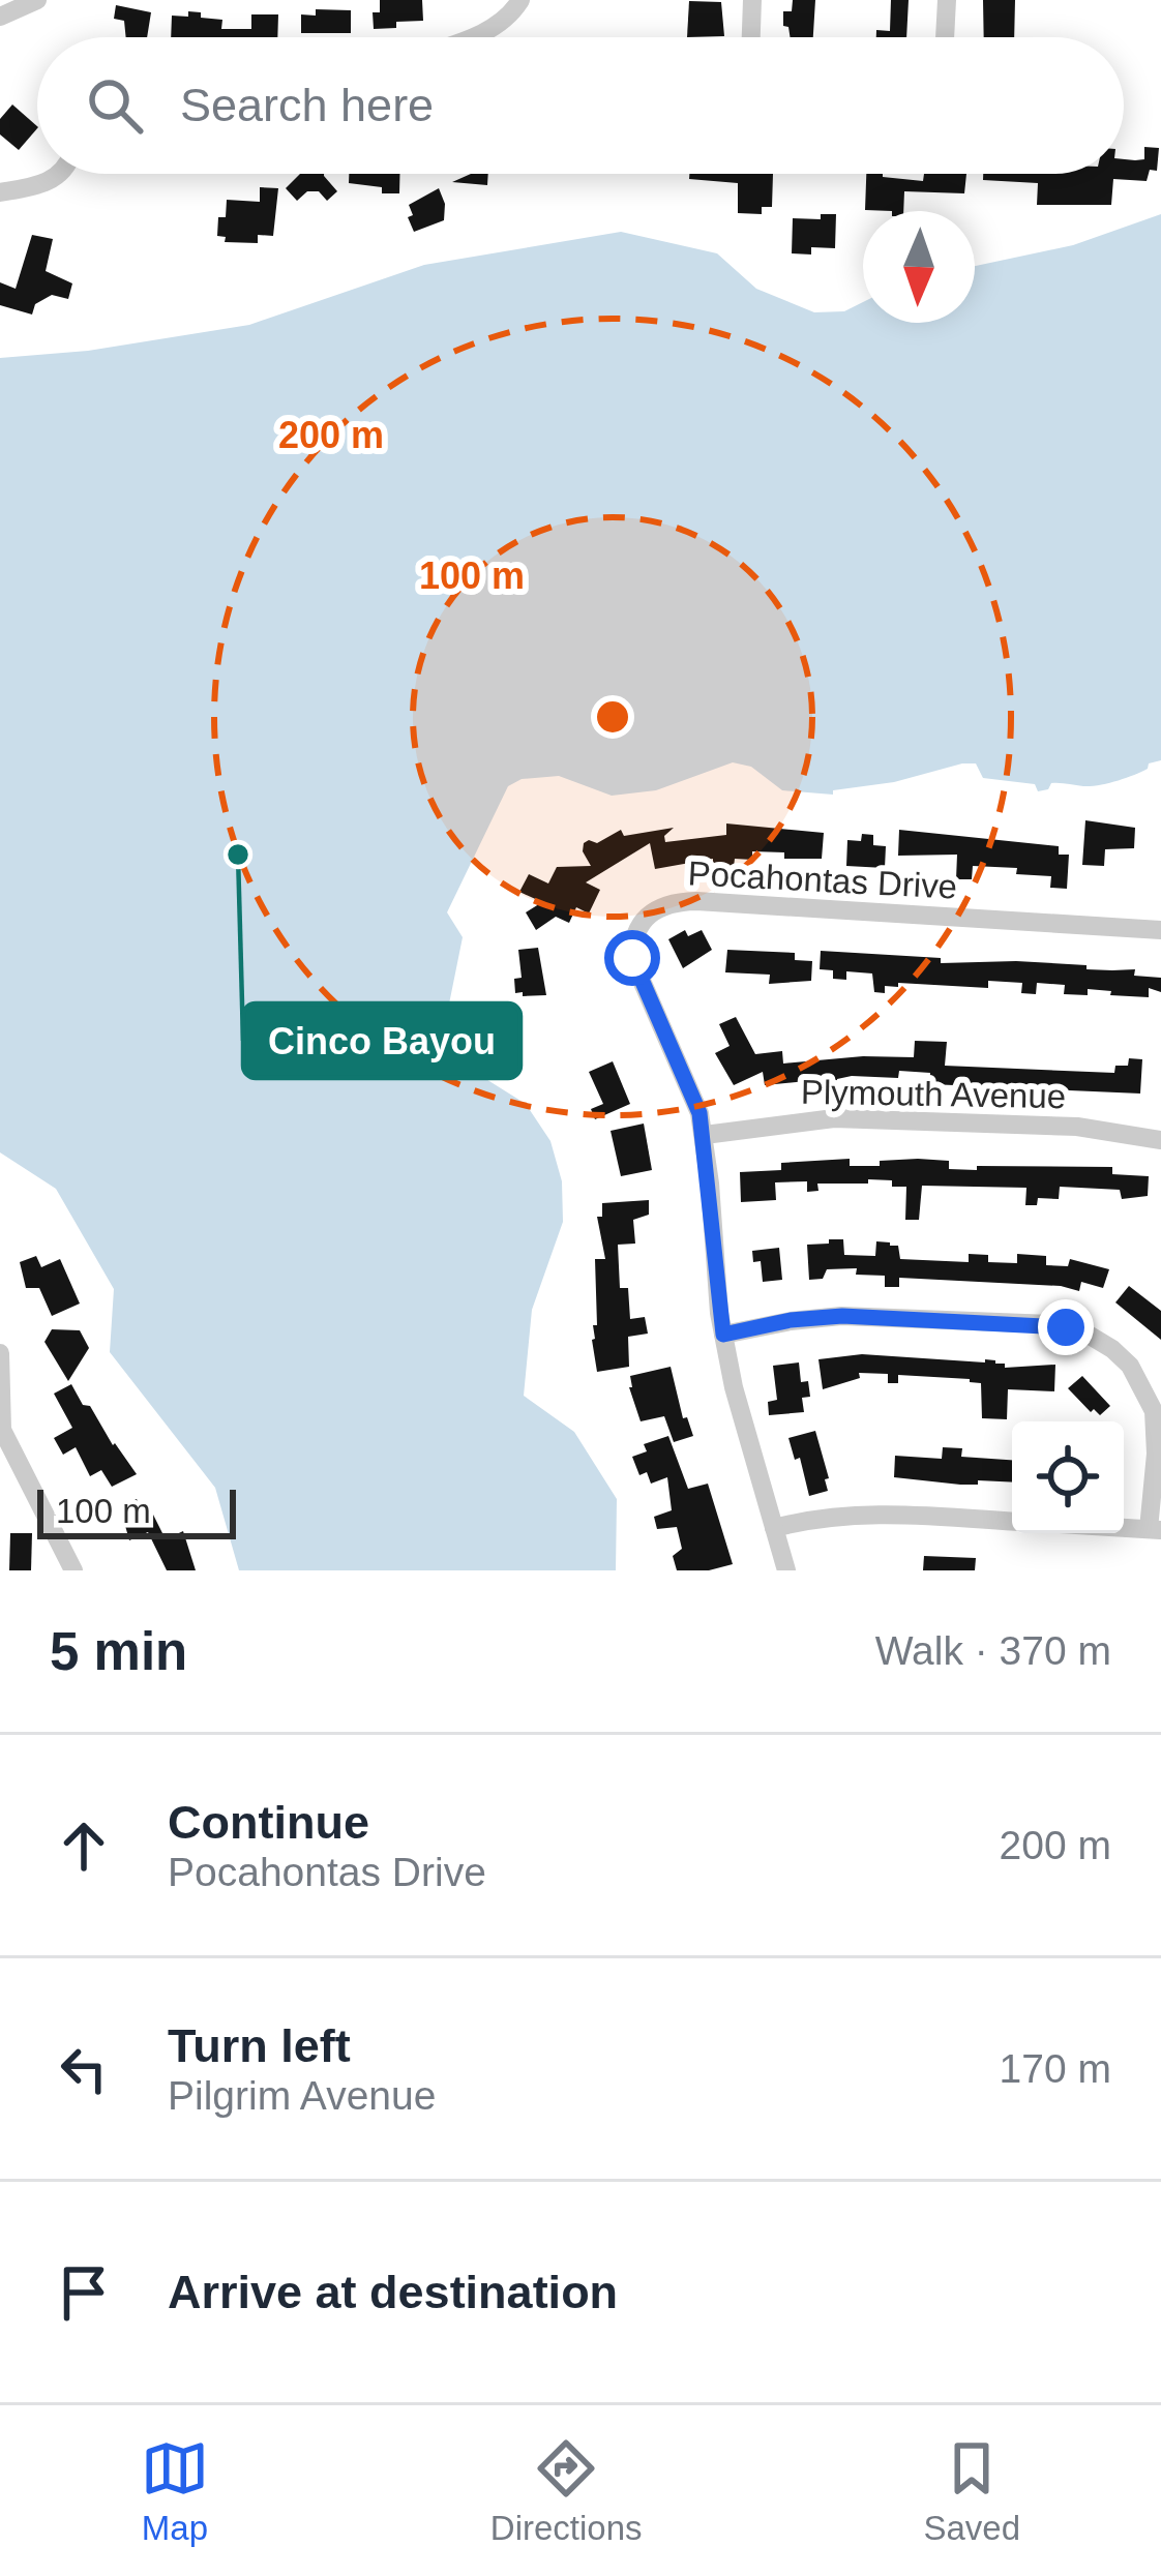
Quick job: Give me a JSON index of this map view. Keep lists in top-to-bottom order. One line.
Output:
{"streets":{"street":["Pocahontas Drive","Plymouth Avenue"]},"crossings":[["Pocahontas Drive","Plymouth Avenue"]],"places":["Cinco Bayou"],"scale_bar":"100 m","north":"bottom","page":{"search":"Search here","scale":"100 m","heading":["5 min","Walk · 370 m"],"list":[["Continue","Pocahontas Drive","200 m"],["Turn left","Pilgrim Avenue","170 m"],"Arrive at destination"],"nav":["Map","Directions","Saved"]},"rings":["200 m","100 m"]}
